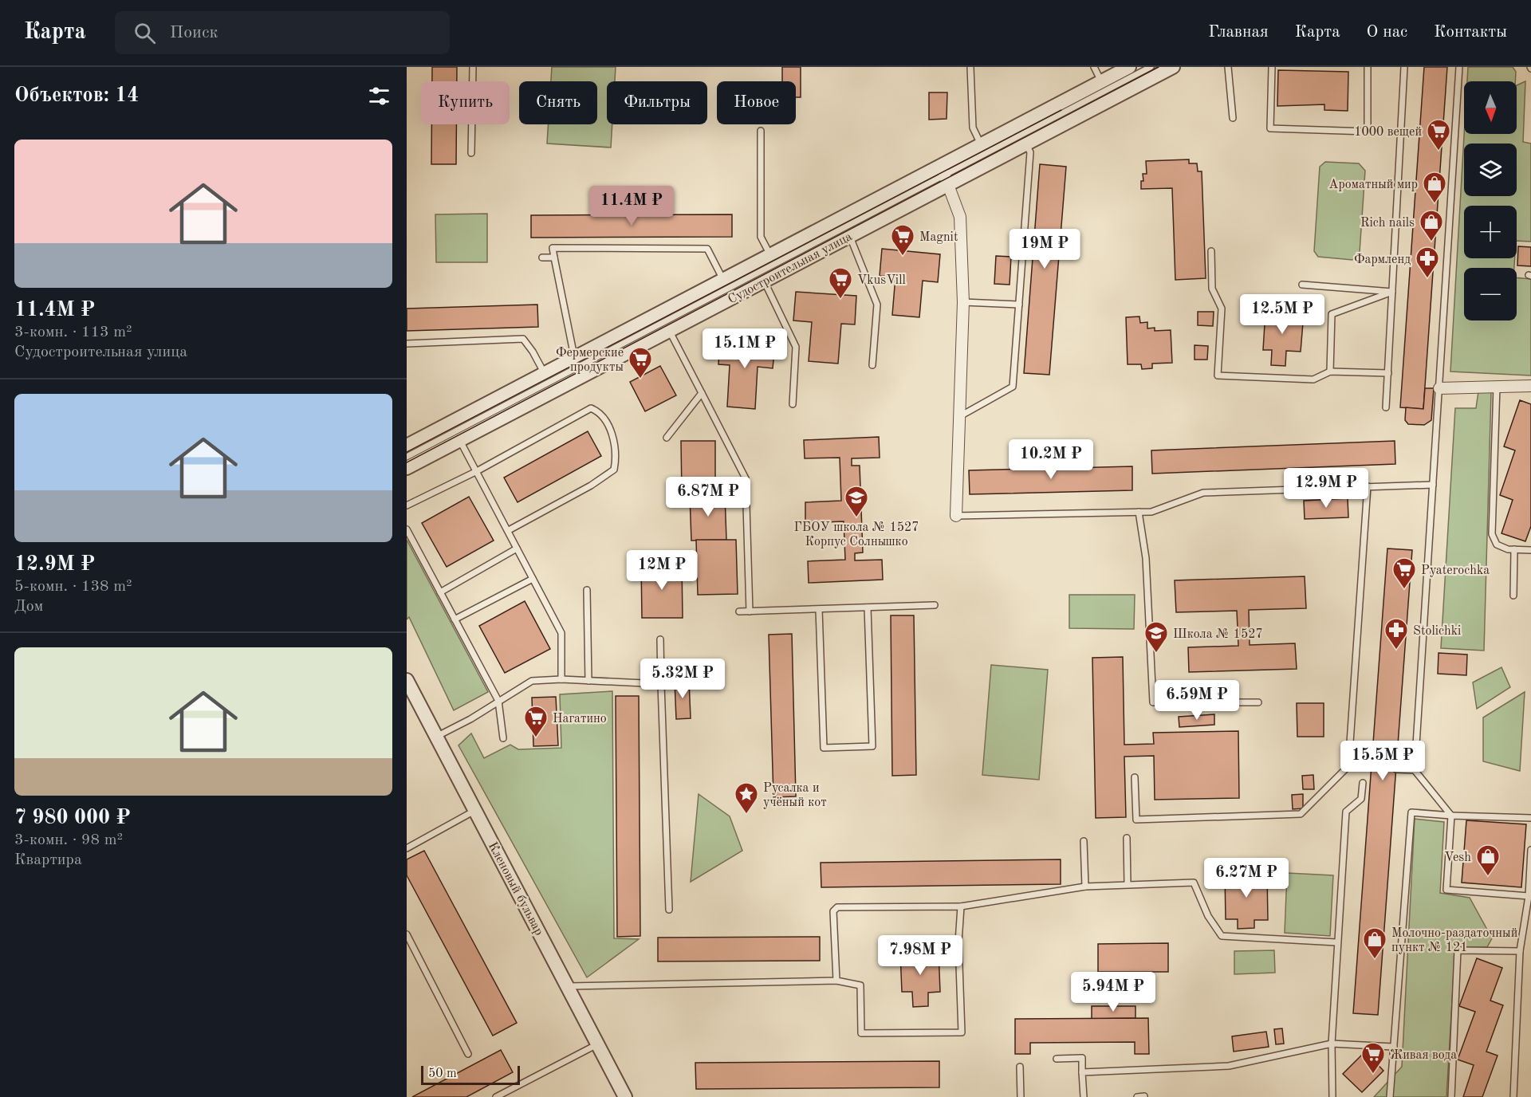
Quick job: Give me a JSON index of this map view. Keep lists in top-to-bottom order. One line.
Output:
{"streets":{"street":["Судостроительная улица","Кленовый бульвар"]},"places":{"supermarket":["1000 вещей","Magnit","VkusVill","Фермерские продукты","Pyaterochka","Нагатино","Живая вода"],"shop":["Ароматный мир","Rich nails","Vesh","Молочно-раздаточный пункт № 121"],"pharmacy":["Фармленд","Stolichki"],"school or university":["ГБОУ школа № 1527 Корпус Солнышко","Школа № 1527"],"place":["Русалка и учёный кот"]},"scale_bar":"50 m","north":"bottom","page":{"header":"Карта","search":"Поиск","nav":["Главная","Карта","О нас","Контакты"],"heading":"Объектов: 14","map_buttons":["+","−"],"chip":["Купить","Снять","Фильтры","Новое"],"list":[{"name":"11.4M ₽","note":"3-комн. · 113 m² · Судостроительная улица"},{"name":"12.9M ₽","note":"5-комн. · 138 m² · Дом"},{"name":"7 980 000 ₽","note":"3-комн. · 98 m² · Квартира"}],"price":["11.4M ₽","19M ₽","12.5M ₽","15.1M ₽","10.2M ₽","12.9M ₽","6.87M ₽","12M ₽","5.32M ₽","6.59M ₽","15.5M ₽","6.27M ₽","7.98M ₽","5.94M ₽"],"scale":"50 m"}}
